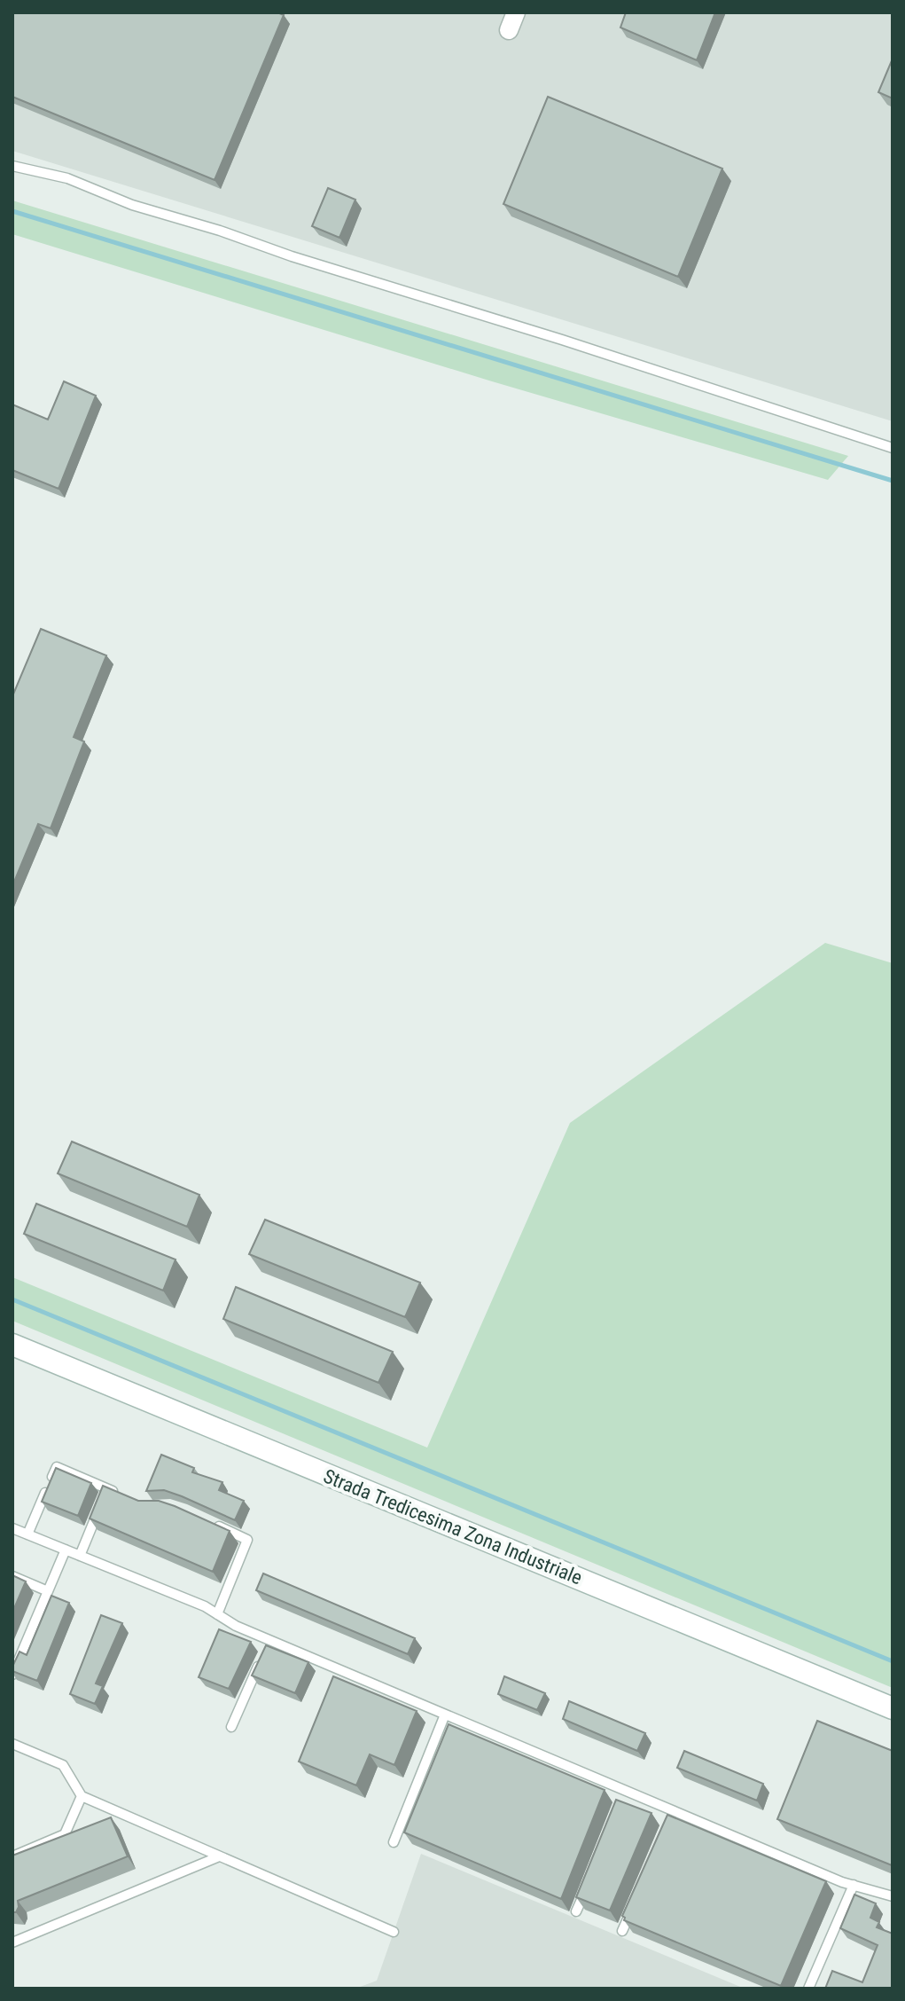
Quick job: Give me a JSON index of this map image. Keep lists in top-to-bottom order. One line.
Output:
{"streets":{"street":["Strada Tredicesima Zona Industriale"]}}
